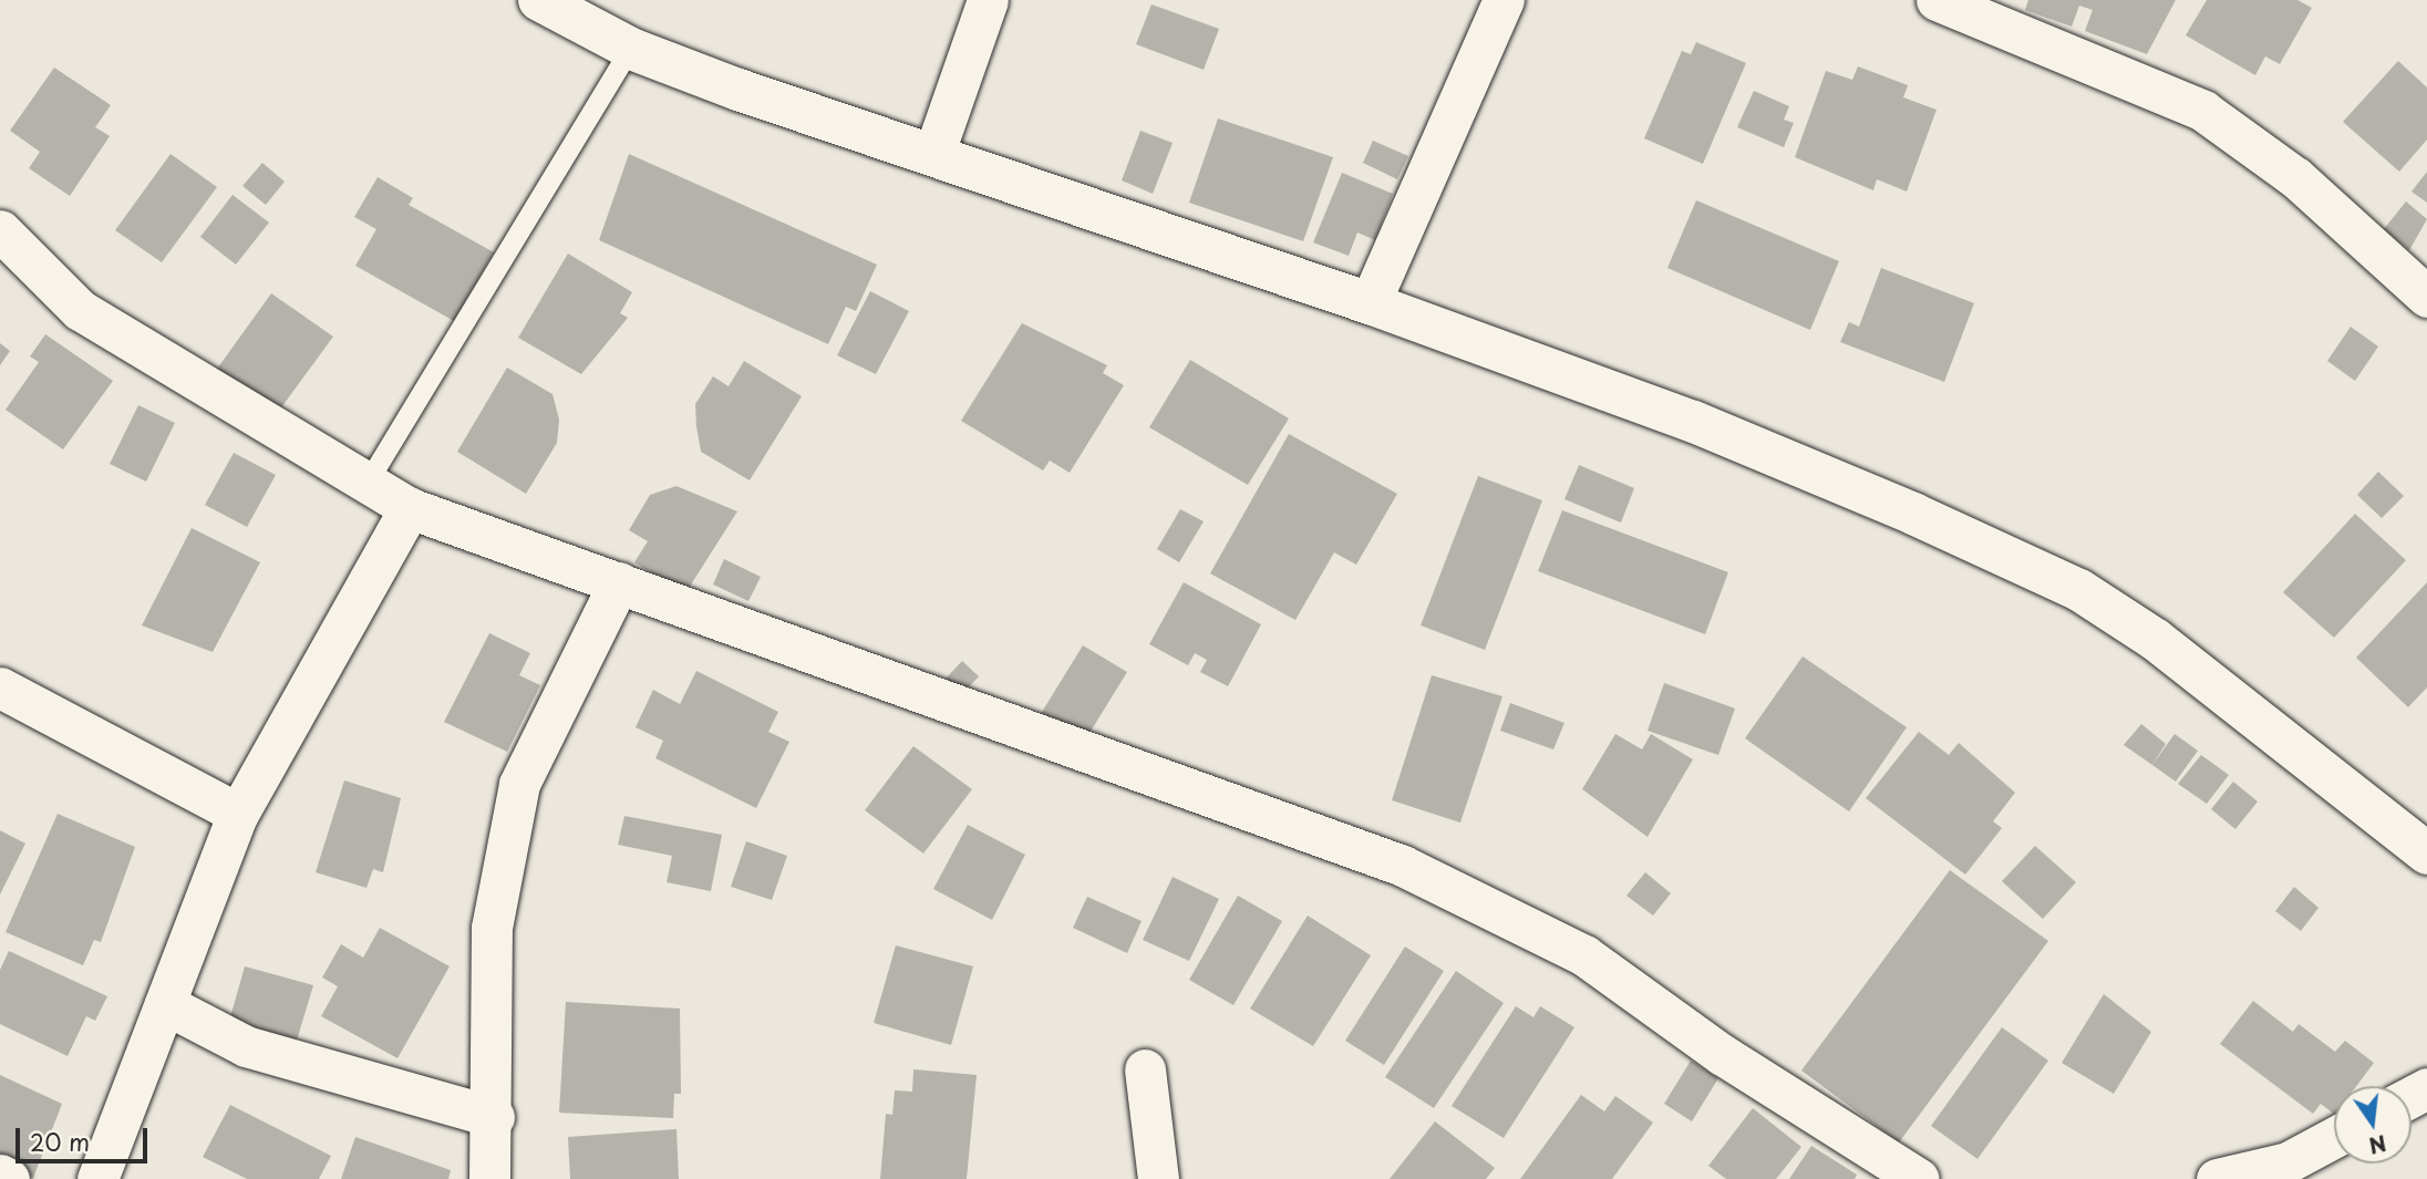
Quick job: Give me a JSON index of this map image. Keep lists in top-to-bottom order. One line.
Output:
{"scale_bar":"20 m","north":"bottom"}
